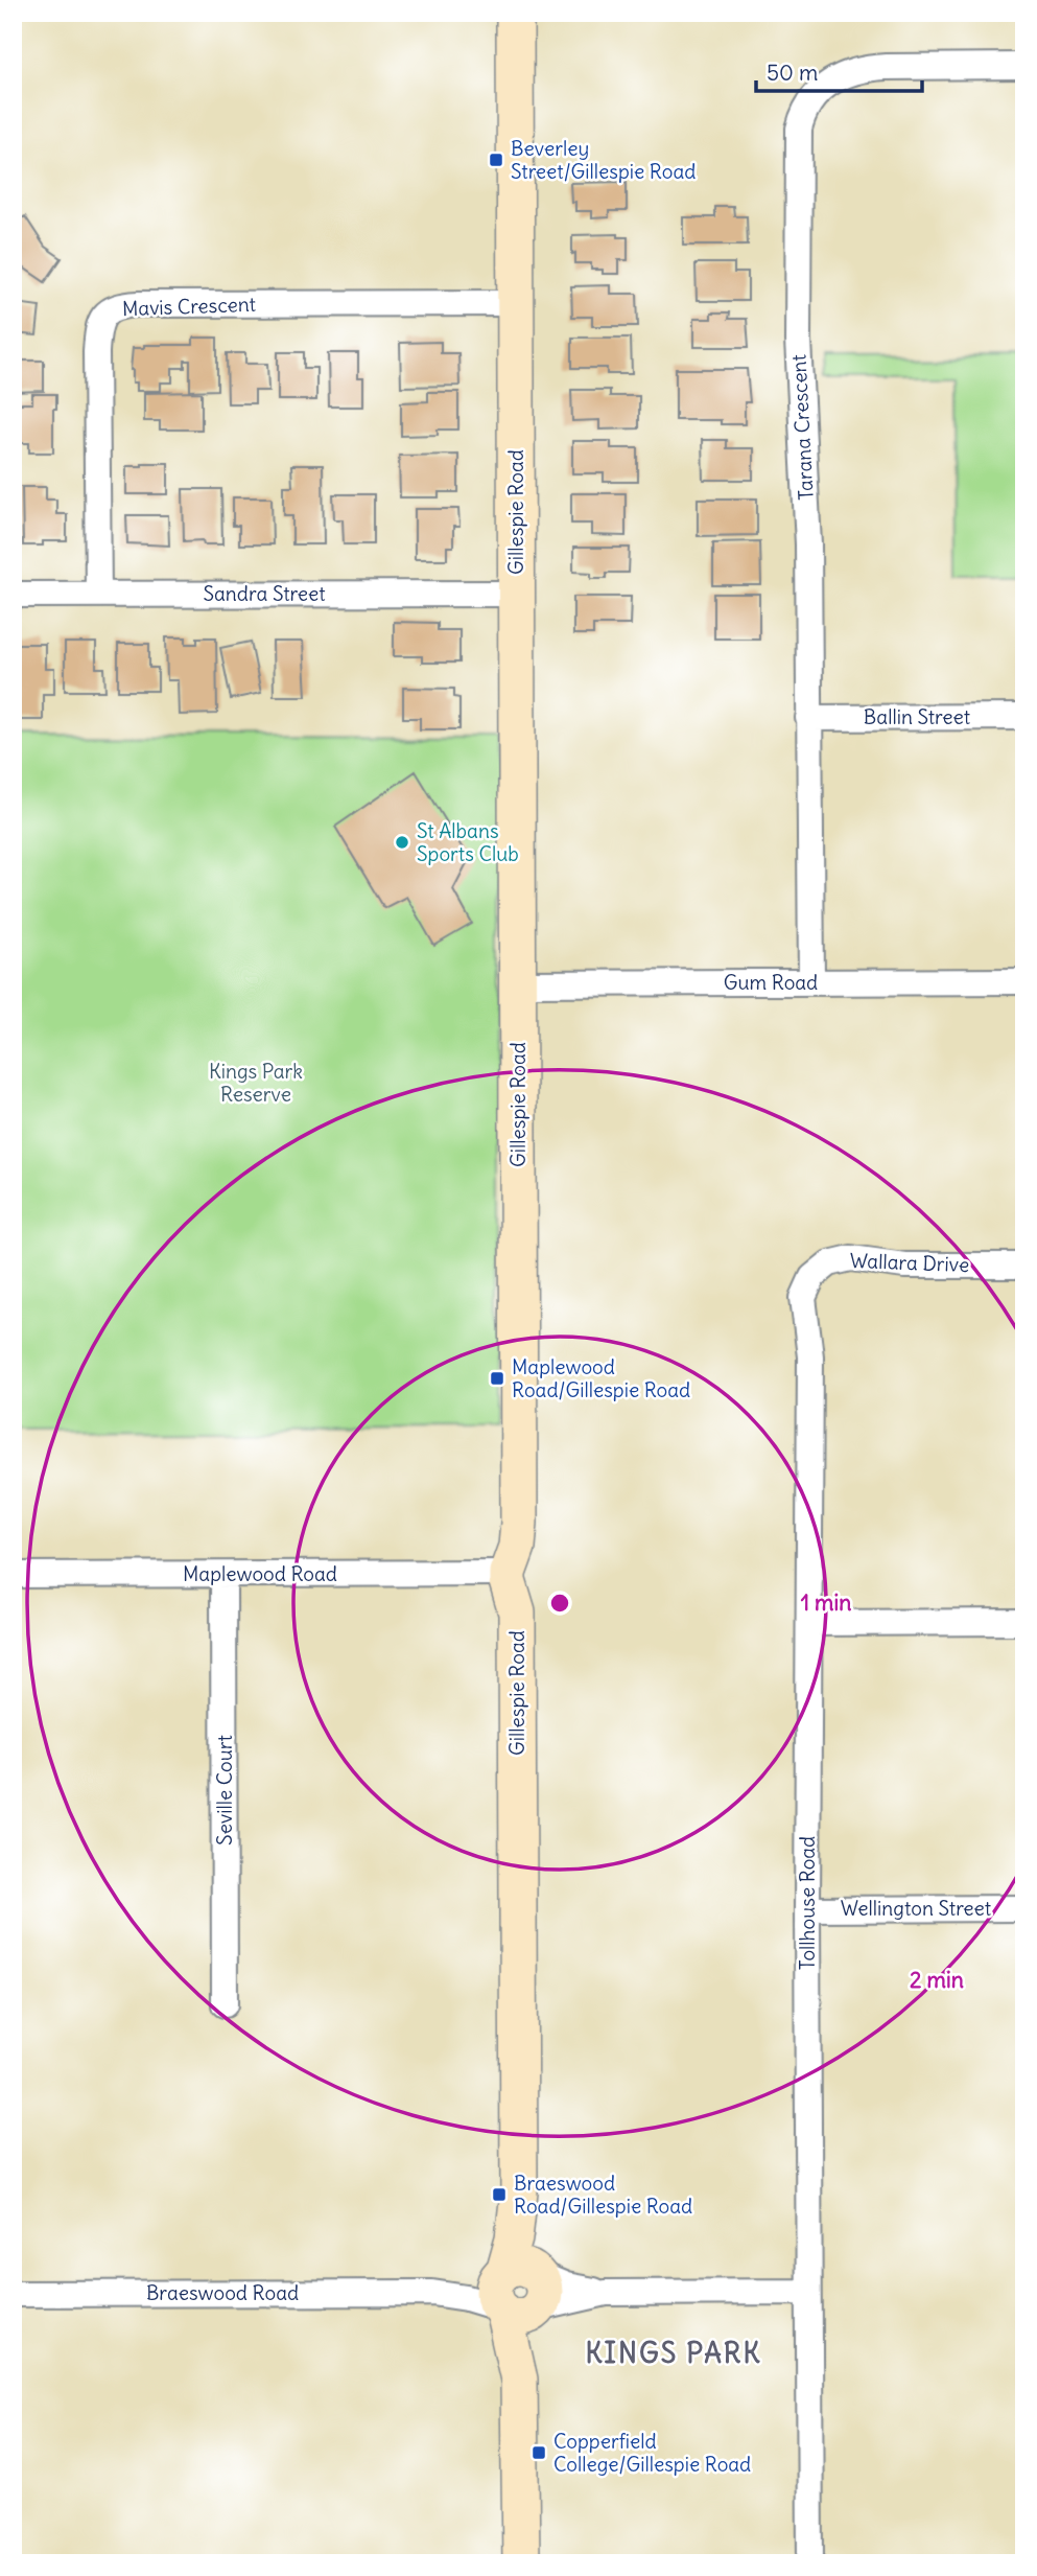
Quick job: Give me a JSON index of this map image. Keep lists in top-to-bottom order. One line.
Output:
{"streets":{"street":["Mavis Crescent","Tarana Crescent","Gillespie Road","Sandra Street","Ballin Street","Gum Road","Wallara Drive","Maplewood Road","Seville Court","Tollhouse Road","Wellington Street","Braeswood Road"]},"crossings":[["Mavis Crescent","Gillespie Road"],["Mavis Crescent","Sandra Street"],["Tarana Crescent","Ballin Street"],["Tarana Crescent","Gum Road"],["Gillespie Road","Sandra Street"],["Gillespie Road","Gum Road"],["Gillespie Road","Maplewood Road"],["Gillespie Road","Braeswood Road"],["Wallara Drive","Tollhouse Road"],["Maplewood Road","Seville Court"],["Tollhouse Road","Wellington Street"],["Tollhouse Road","Braeswood Road"]],"districts":["KINGS PARK"],"parks":["Kings Park Reserve"],"places":{"transit":["Beverley Street/Gillespie Road","Maplewood Road/Gillespie Road","Braeswood Road/Gillespie Road","Copperfield College/Gillespie Road"],"other":["St Albans Sports Club"]},"scale_bar":"50 m","rings":["1 min","2 min"]}
